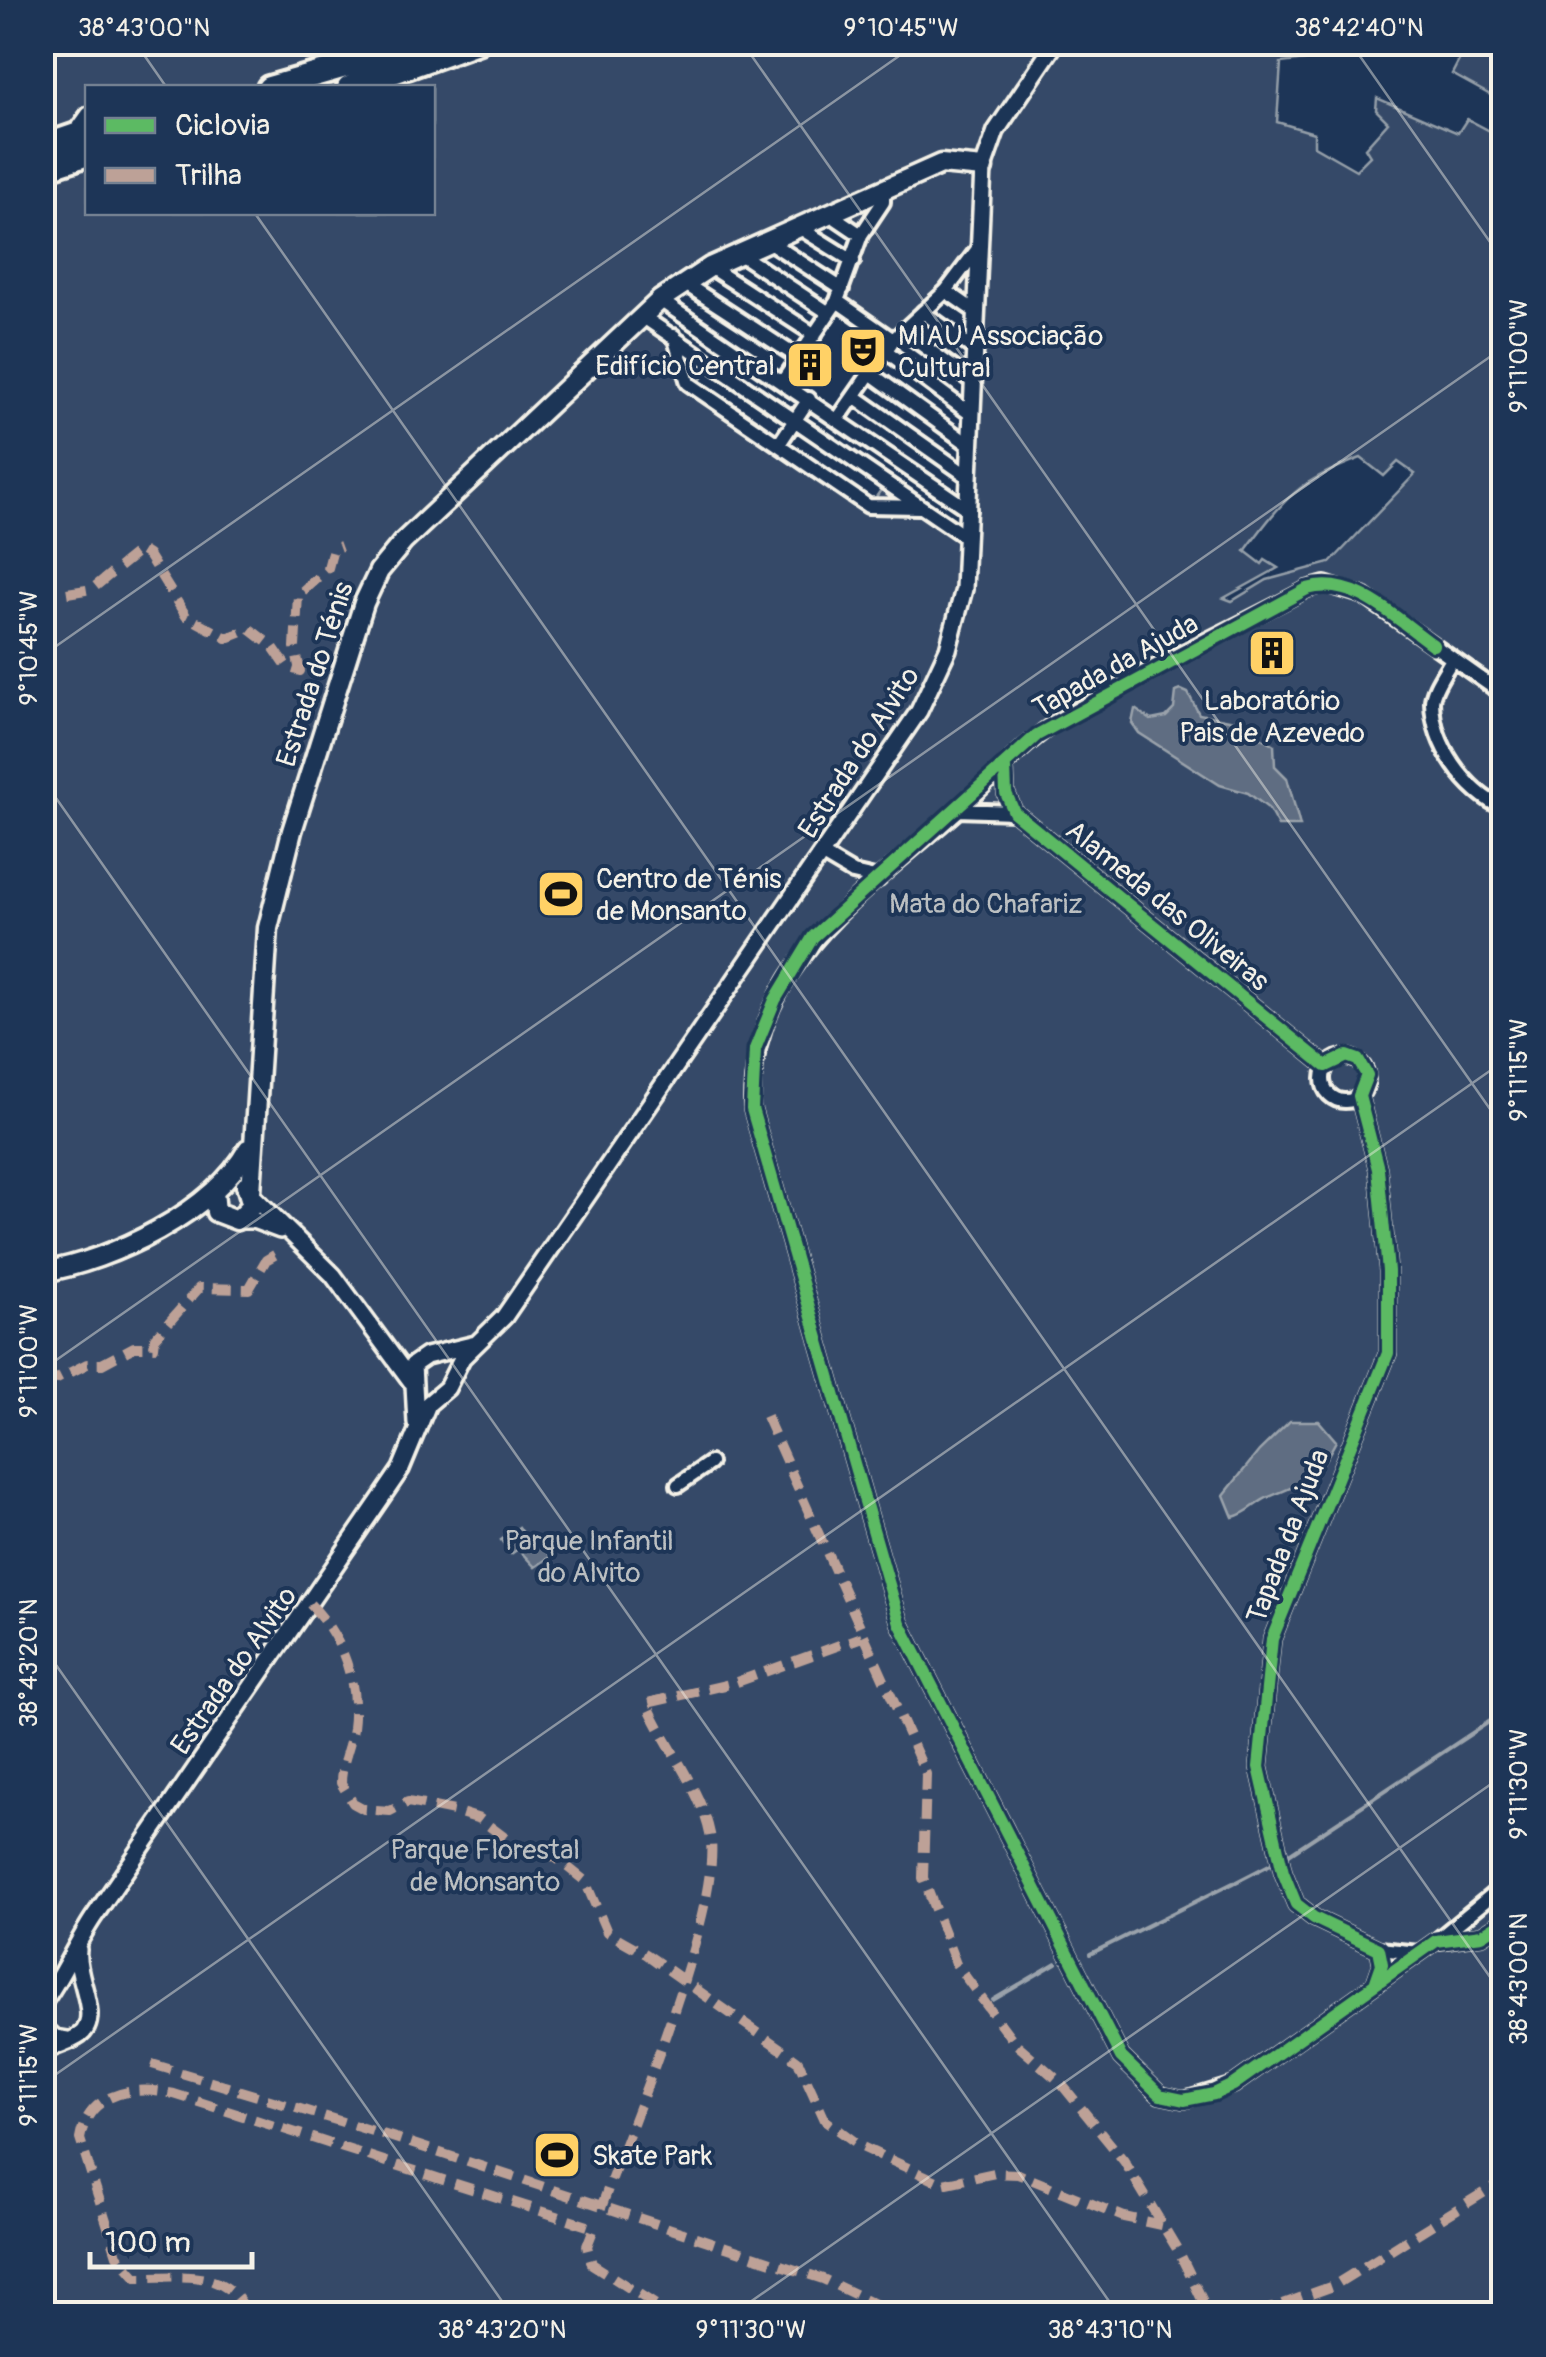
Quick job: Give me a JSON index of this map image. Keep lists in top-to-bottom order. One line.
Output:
{"streets":{"main road":["Estrada do Ténis"],"street":["Tapada da Ajuda","Estrada do Alvito","Alameda das Oliveiras"]},"crossings":[["Tapada da Ajuda","Alameda das Oliveiras"],["Estrada do Ténis","Estrada do Alvito"]],"parks":["Mata do Chafariz","Parque Infantil do Alvito","Parque Florestal de Monsanto"],"places":{"theatre":["MIAU Associação Cultural"],"building":["Edifício Central","Laboratório Pais de Azevedo"],"sports":["Centro de Ténis de Monsanto","Skate Park"]},"legend":["Ciclovia","Trilha"],"scale_bar":"100 m","coordinates":["38°43'00\"N","9°10'45\"W","38°42'40\"N","9°11'00\"W","9°11'15\"W","38°43'20\"N","9°11'30\"W","38°43'10\"N"]}
